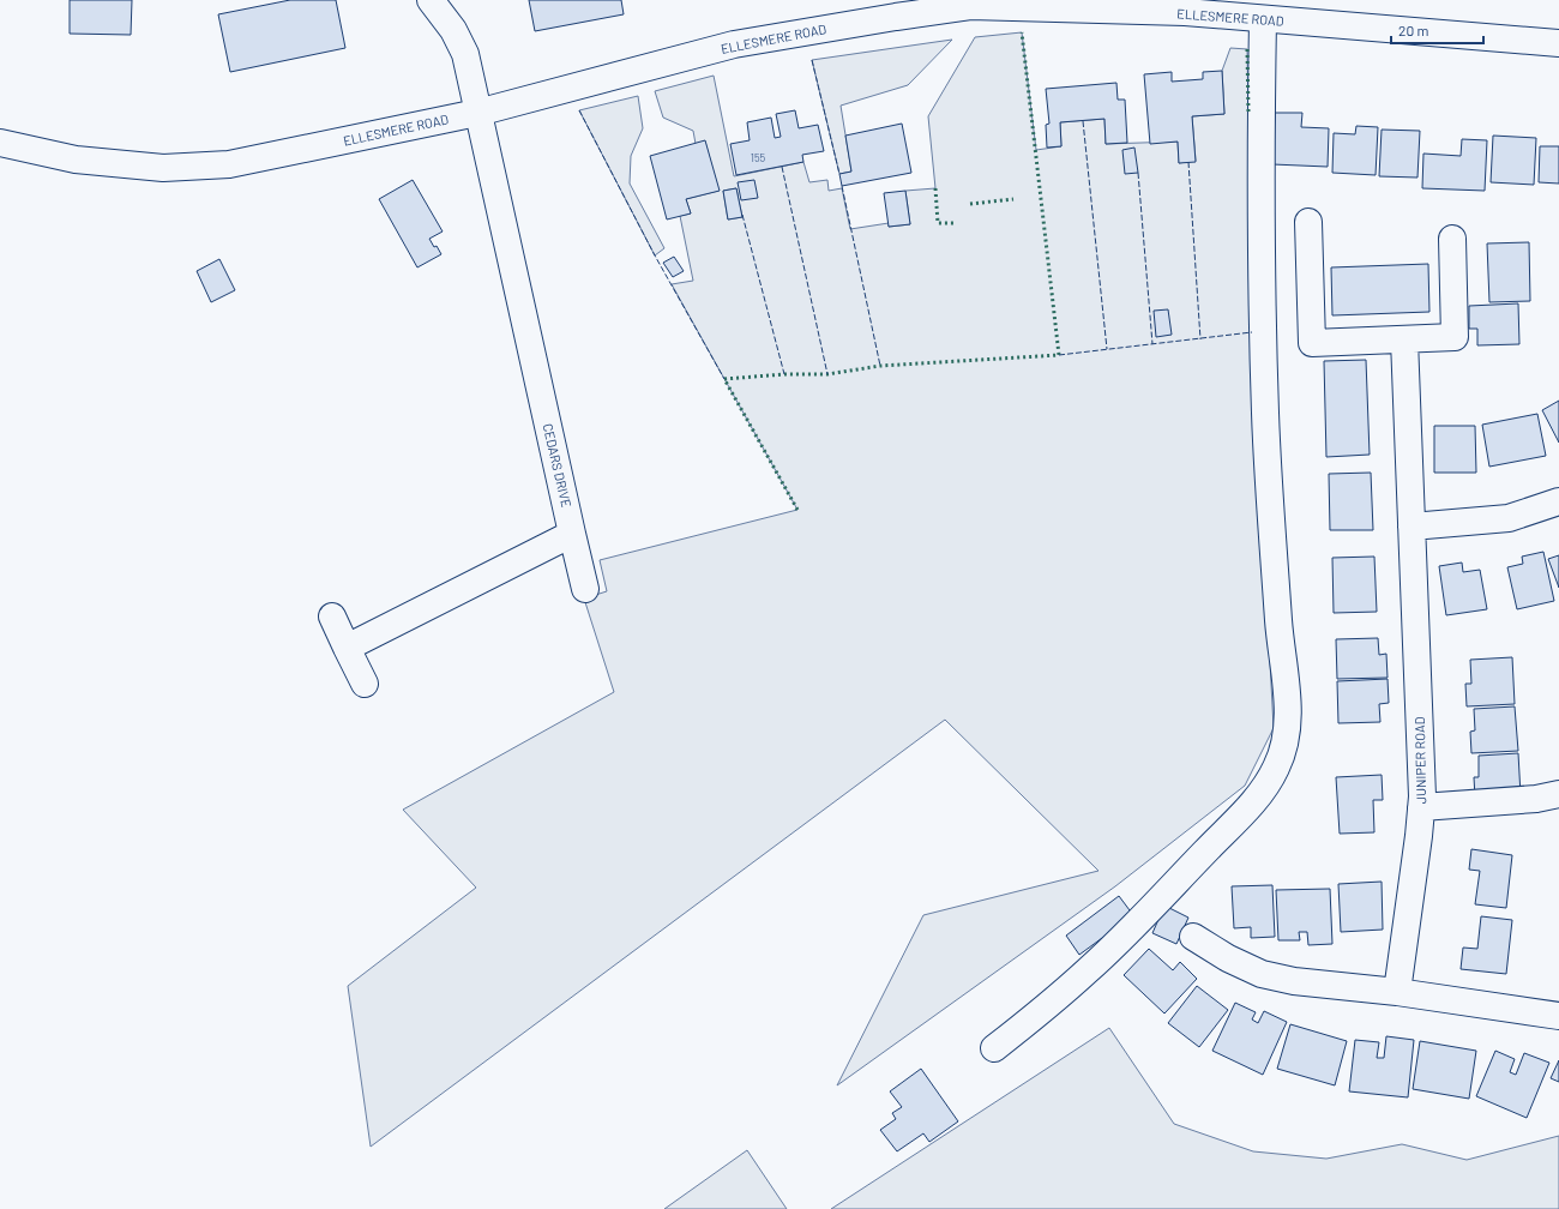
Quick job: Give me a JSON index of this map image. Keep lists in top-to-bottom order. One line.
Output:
{"streets":{"street":["ELLESMERE ROAD","CEDARS DRIVE","JUNIPER ROAD"]},"crossings":[["ELLESMERE ROAD","CEDARS DRIVE"]],"house_numbers":["155"],"scale_bar":"20 m"}
